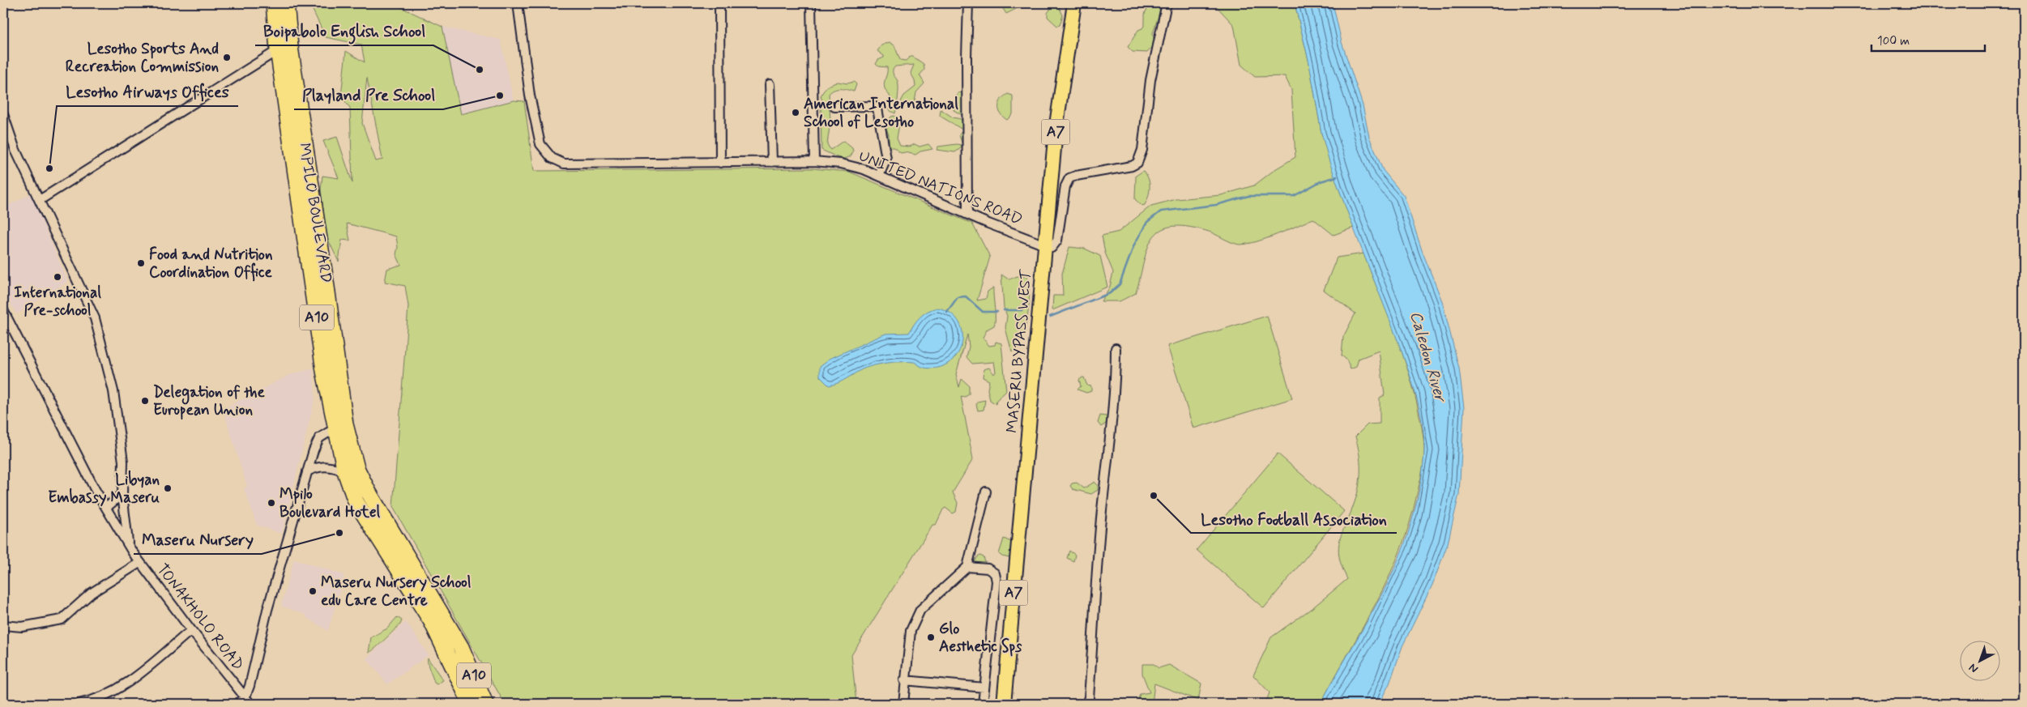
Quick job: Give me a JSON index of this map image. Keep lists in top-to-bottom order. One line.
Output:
{"streets":{"highway":["MPILO BOULEVARD","A10"],"main road":["A7","MASERU BYPASS WEST"],"street":["UNITED NATIONS ROAD","TONAKHOLO ROAD"]},"crossings":[["UNITED NATIONS ROAD","MASERU BYPASS WEST"]],"water":["Caledon River"],"places":["Lesotho Sports And Recreation Commission","Boipabolo English School","Playland Pre School","American International School of Lesotho","Lesotho Airways Offices","Food and Nutrition Coordination Office","International Pre-school","Delegation of the European Union","Libyan Embassy Maseru","Lesotho Football Association","Mpilo Boulevard Hotel","Maseru Nursery","Maseru Nursery School edu Care Centre","Glo Aesthetic Sps"],"scale_bar":"100 m","north":"bottom left"}
